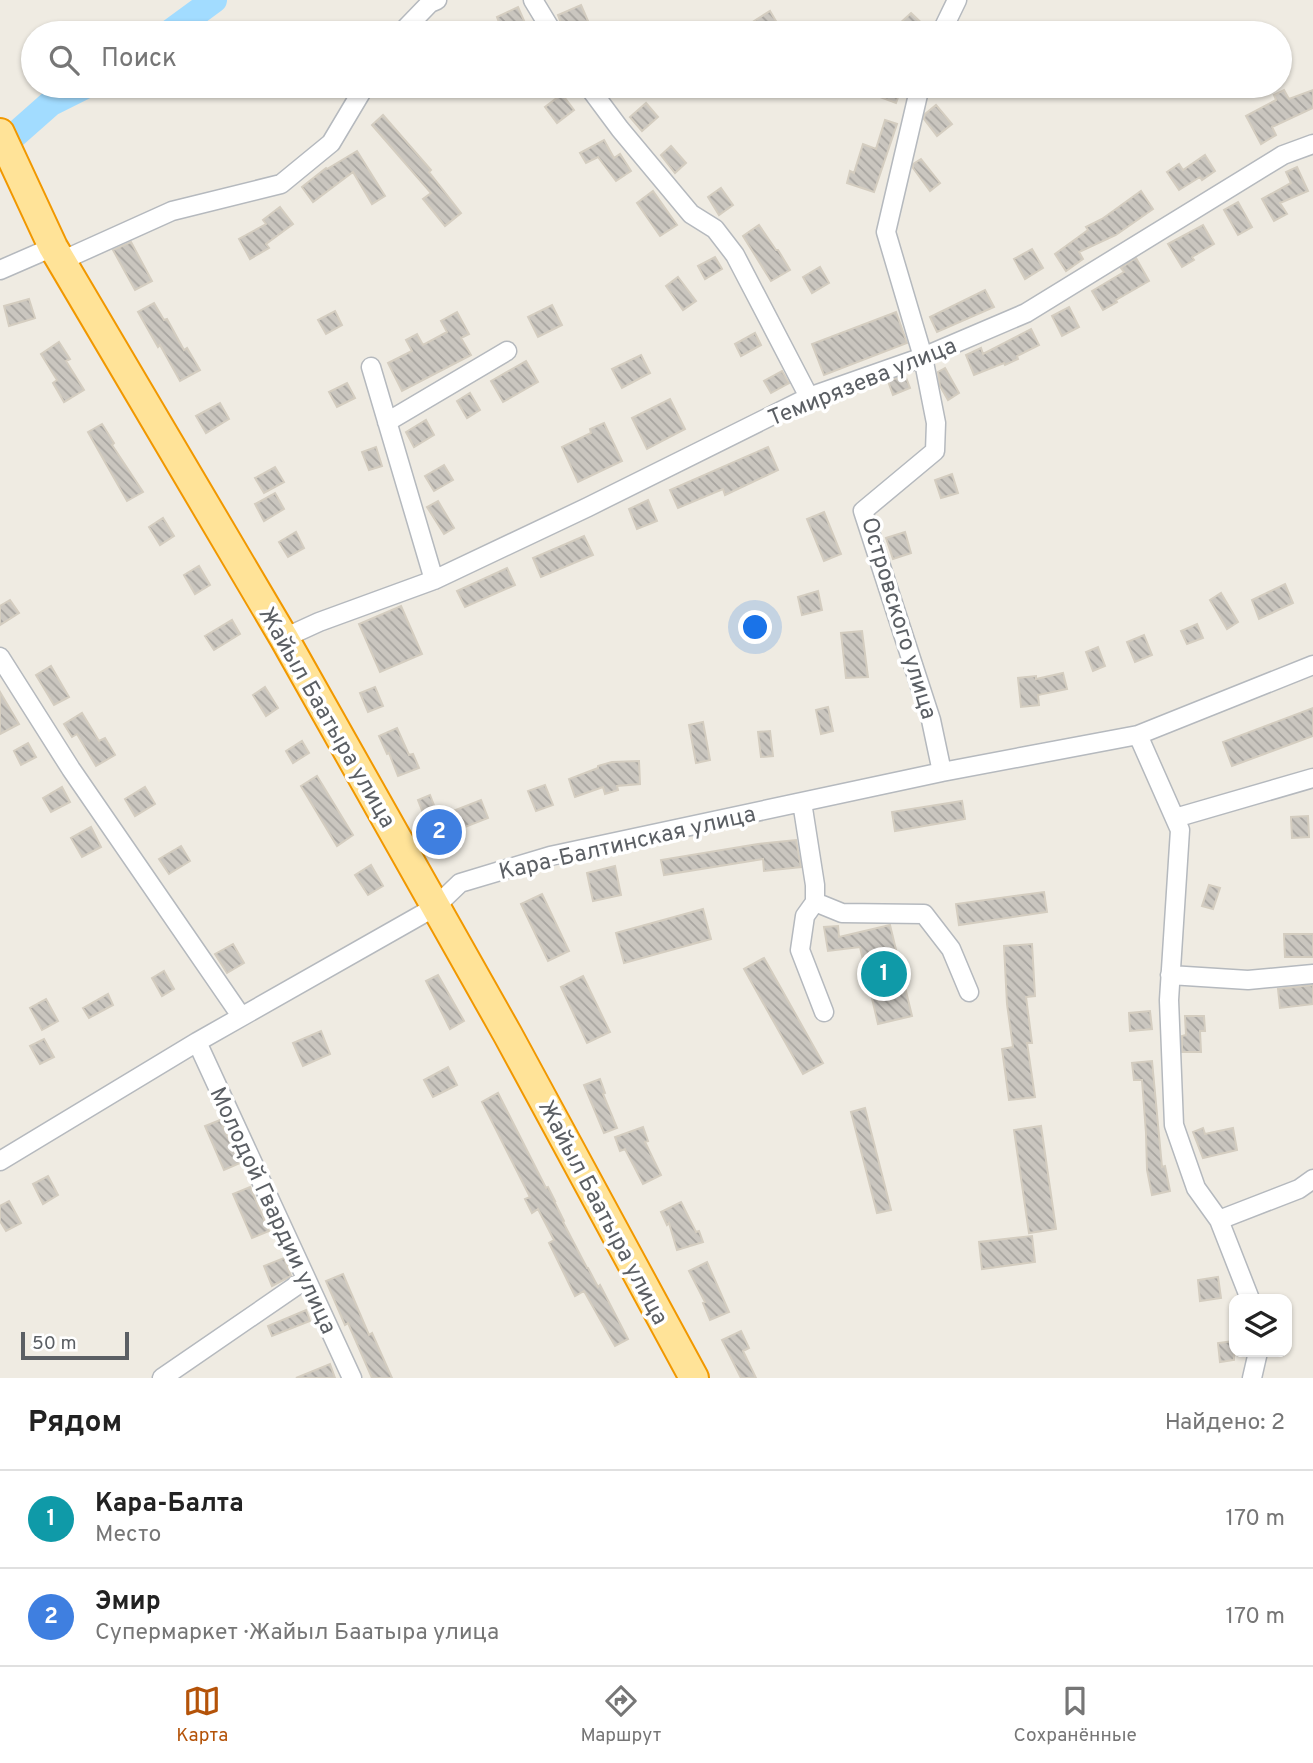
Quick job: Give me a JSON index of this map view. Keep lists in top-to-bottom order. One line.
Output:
{"streets":{"highway":["Жайыл Баатыра улица"],"street":["Темирязева улица","Островского улица","Кара-Балтинская улица","Молодой Гвардии улица"]},"crossings":[["Темирязева улица","Островского улица"],["Темирязева улица","Жайыл Баатыра улица"],["Островского улица","Кара-Балтинская улица"],["Жайыл Баатыра улица","Кара-Балтинская улица"],["Кара-Балтинская улица","Молодой Гвардии улица"]],"scale_bar":"50 m","page":{"search":"Поиск","pins":["2","1"],"scale":"50 m","heading":["Рядом","Найдено: 2"],"list":[{"mark":"1","name":"Кара-Балта","note":"Место","value":"170 m"},{"mark":"2","name":"Эмир","note":"Супермаркет · Жайыл Баатыра улица","value":"170 m"}],"nav":["Карта","Маршрут","Сохранённые"]}}
